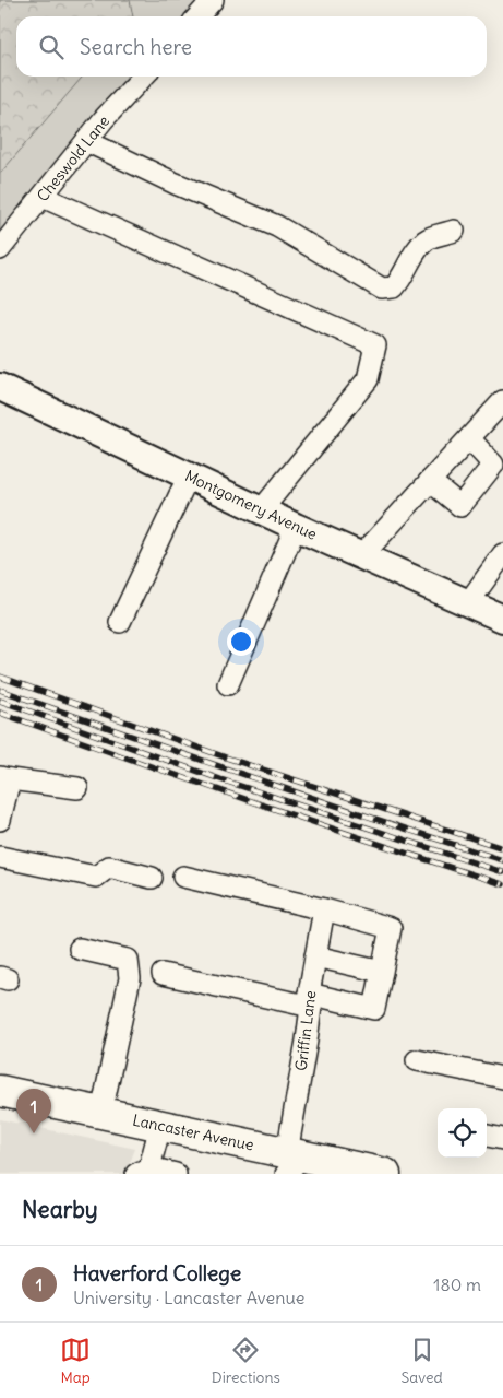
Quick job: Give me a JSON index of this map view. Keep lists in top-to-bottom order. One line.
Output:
{"streets":{"highway":["Lancaster Avenue"],"main road":["Montgomery Avenue"],"street":["Cheswold Lane","Griffin Lane"]},"crossings":[["Griffin Lane","Lancaster Avenue"]],"page":{"search":"Search here","pins":"1","heading":"Nearby","list":[{"mark":"1","name":"Haverford College","note":"University · Lancaster Avenue","value":"180 m"}],"nav":["Map","Directions","Saved"]}}
